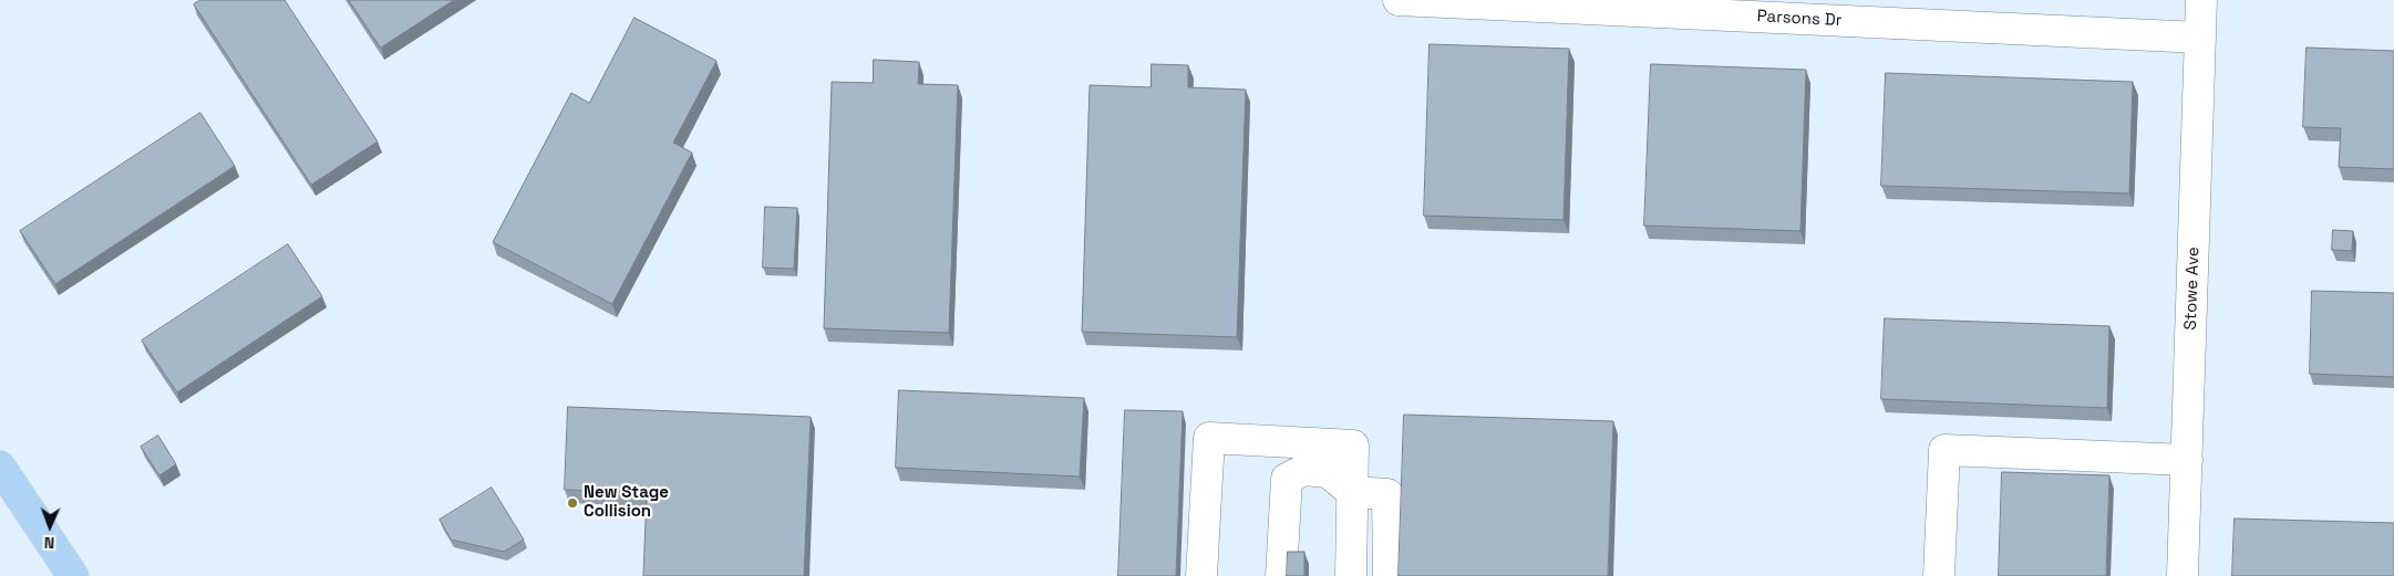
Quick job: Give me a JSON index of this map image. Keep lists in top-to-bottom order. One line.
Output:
{"streets":{"street":["Parsons Dr","Stowe Ave"]},"crossings":[["Parsons Dr","Stowe Ave"]],"places":["New Stage Collision"],"north":"bottom"}
